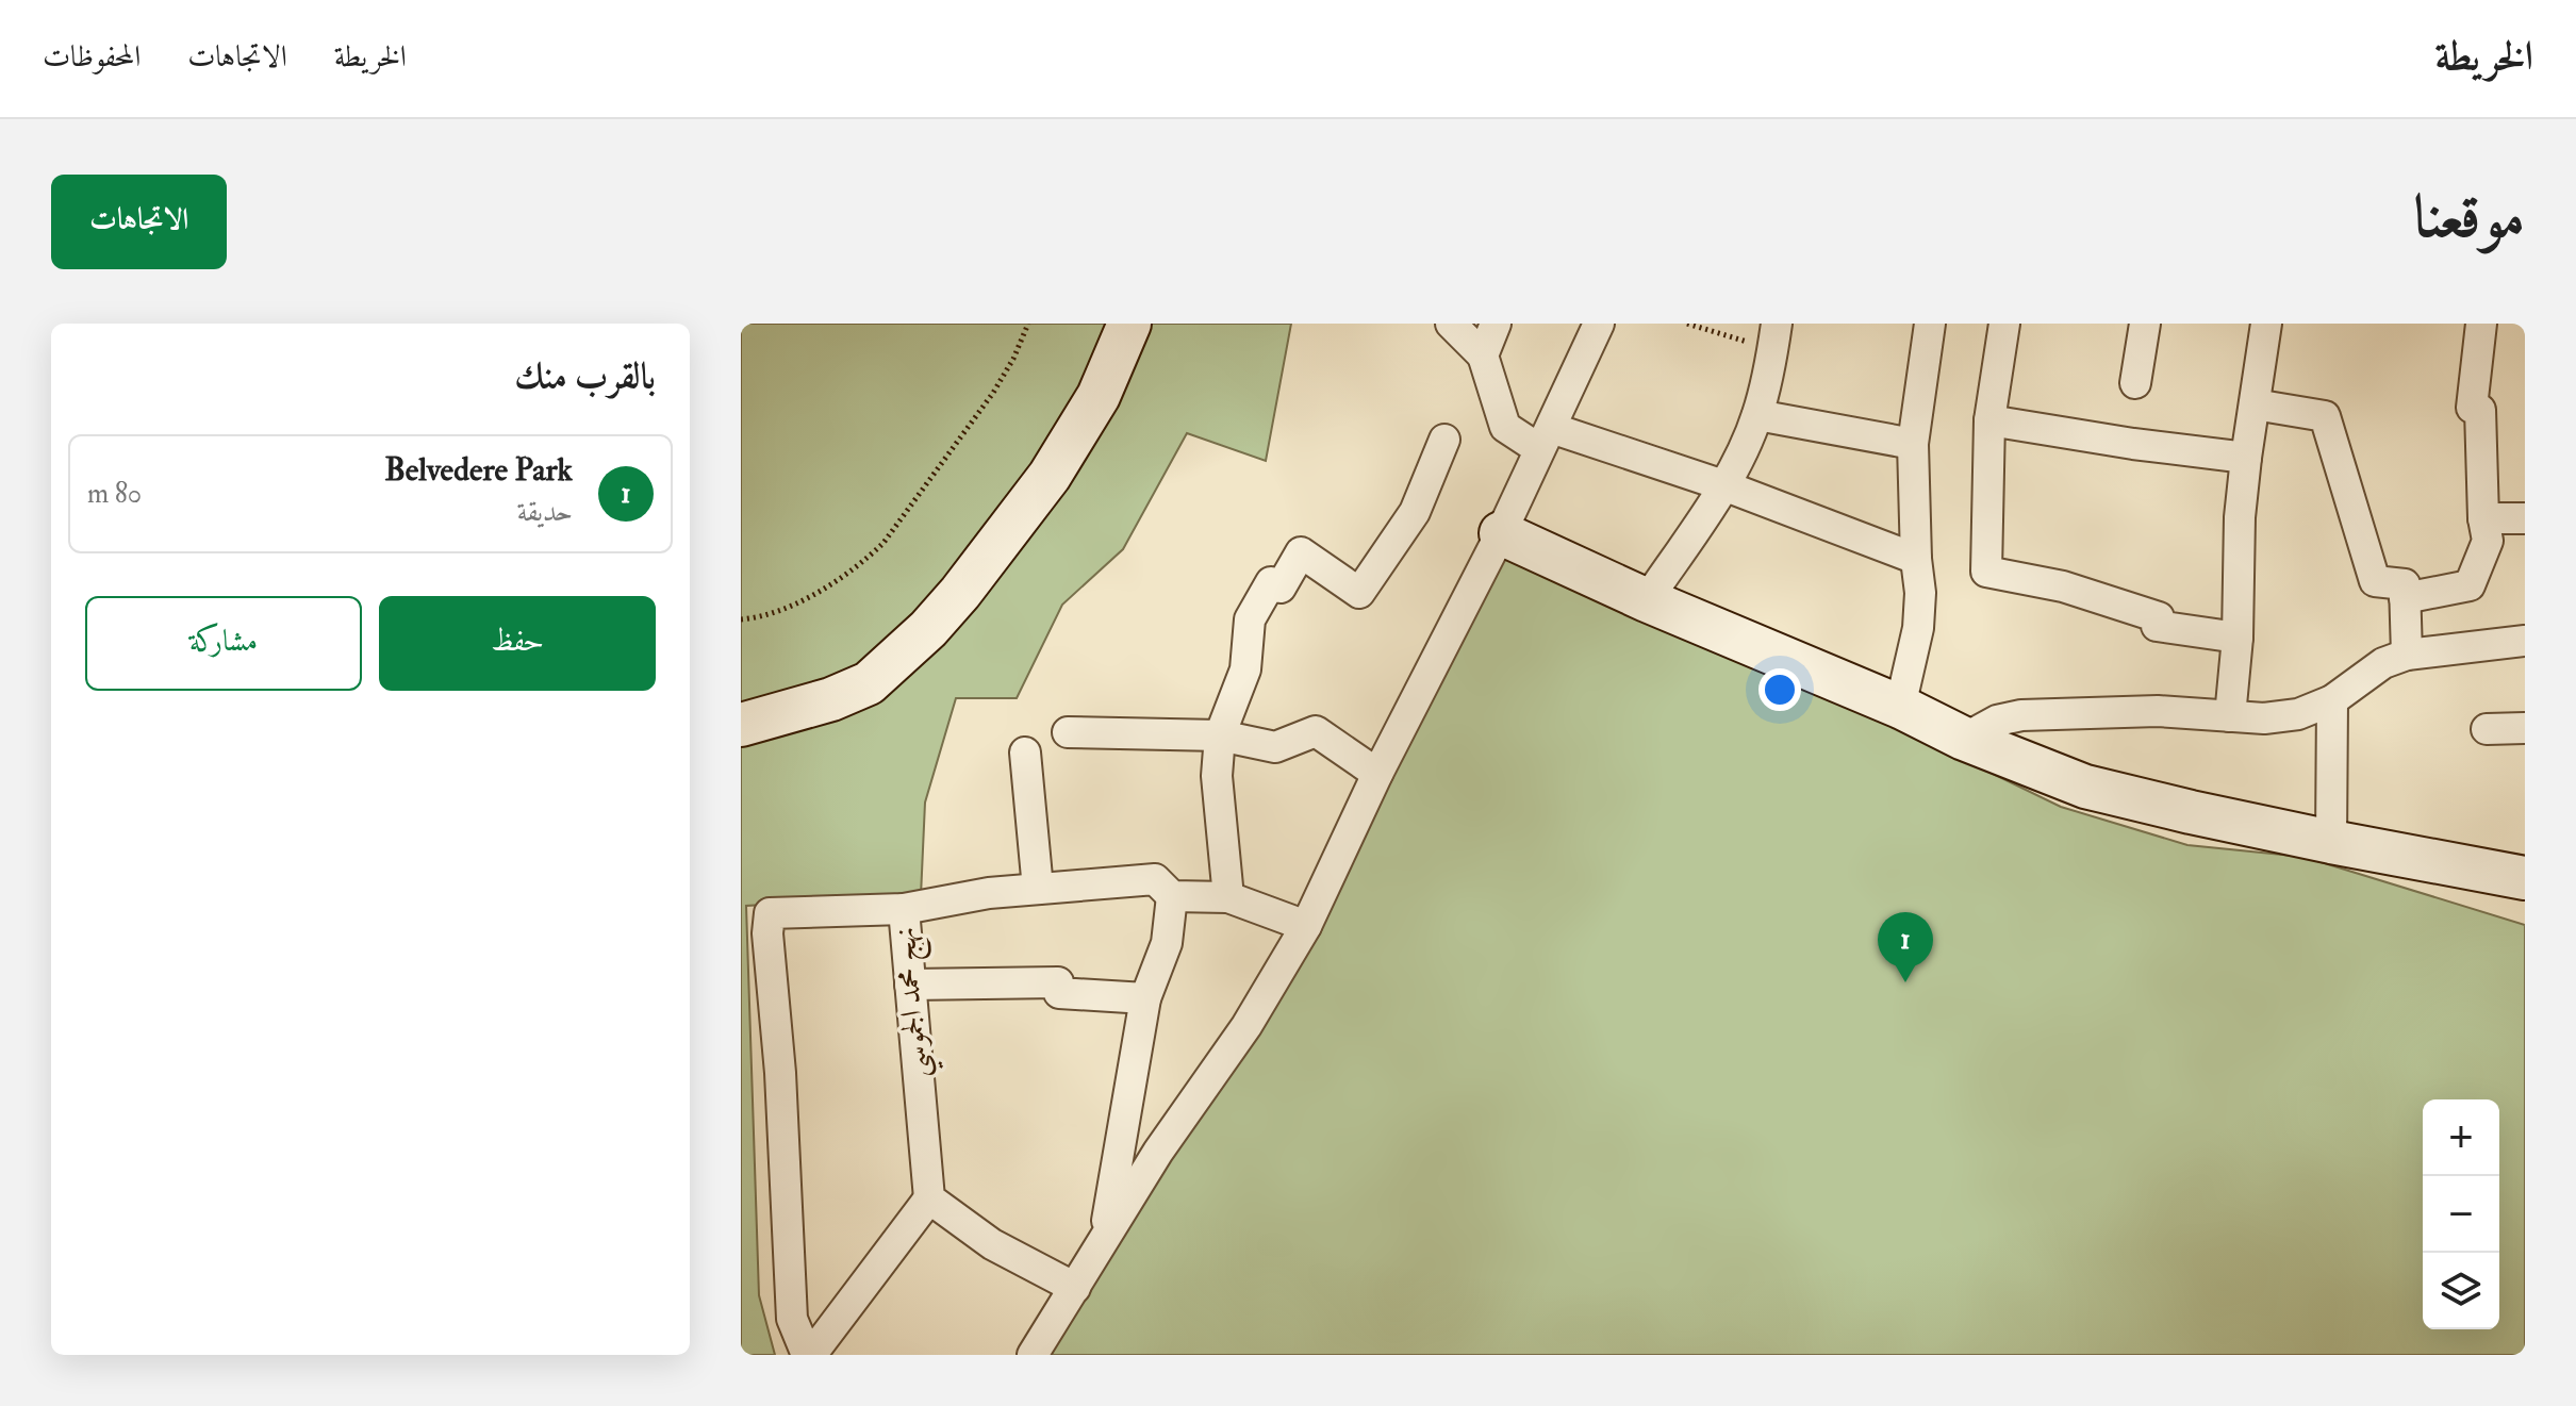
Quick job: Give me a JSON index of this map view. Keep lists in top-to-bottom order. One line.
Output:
{"streets":{"street":["نهج محمد الجموسي"]},"page":{"header":"الخريطة","nav":["الخريطة","الاتجاهات","المحفوظات"],"title":"موقعنا","buttons":["الاتجاهات",["حفظ","مشاركة"]],"heading":"بالقرب منك","list":[{"mark":"1","name":"Belvedere Park","note":"حديقة","value":"80 m"}],"pins":"1","map_buttons":["+","−"]}}
